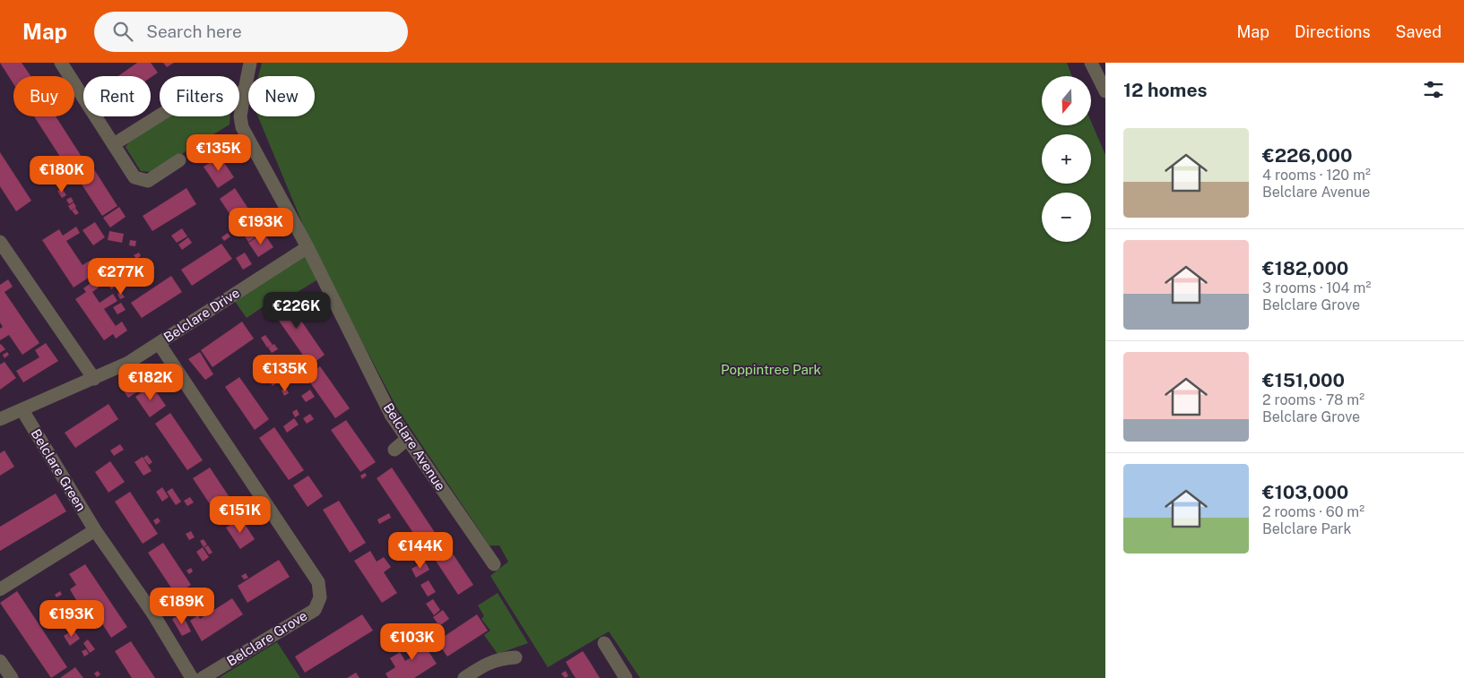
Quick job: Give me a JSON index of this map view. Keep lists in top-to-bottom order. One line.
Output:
{"streets":{"street":["Belclare Drive","Belclare Avenue","Belclare Green","Belclare Grove"]},"crossings":[["Belclare Drive","Belclare Avenue"],["Belclare Drive","Belclare Green"],["Belclare Drive","Belclare Grove"]],"parks":["Poppintree Park"],"north":"bottom","page":{"header":"Map","search":"Search here","nav":["Map","Directions","Saved"],"heading":"12 homes","map_buttons":["+","−"],"chip":["Buy","Rent","Filters","New"],"list":[{"name":"€226,000","note":"4 rooms · 120 m² · Belclare Avenue"},{"name":"€182,000","note":"3 rooms · 104 m² · Belclare Grove"},{"name":"€151,000","note":"2 rooms · 78 m² · Belclare Grove"},{"name":"€103,000","note":"2 rooms · 60 m² · Belclare Park"}],"price":["€135K","€180K","€193K","€277K","€226K","€135K","€182K","€151K","€144K","€189K","€193K","€103K"]}}
